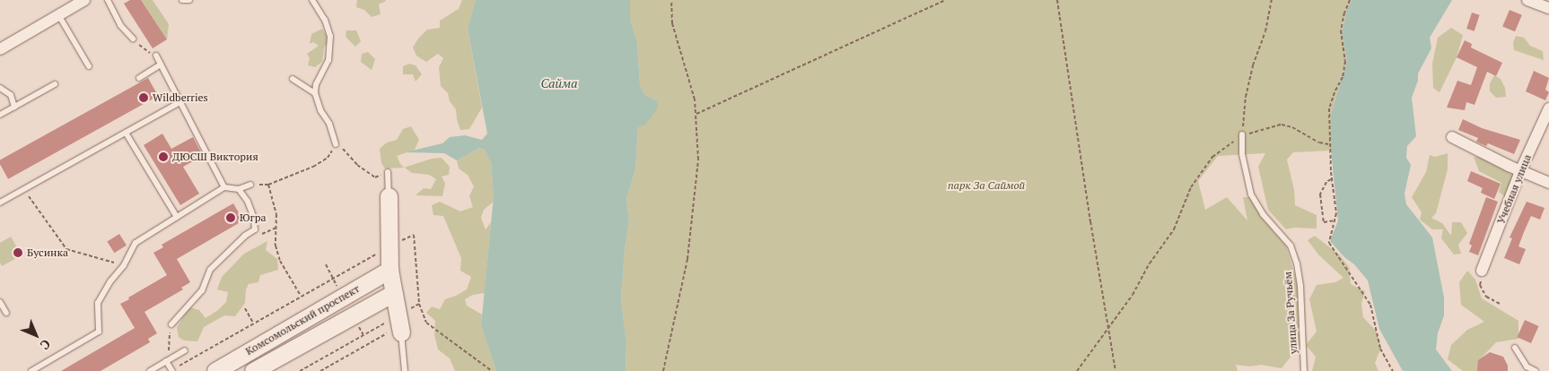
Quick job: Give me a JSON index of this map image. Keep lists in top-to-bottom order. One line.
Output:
{"streets":{"street":["Учебная улица","Комсомольский проспект"],"lane":["улица За Ручьём"]},"water":["Сайма"],"parks":["парк За Саймой"],"places":["Wildberries","ДЮСШ Виктория","Югра","Бусинка"],"north":"bottom right"}
